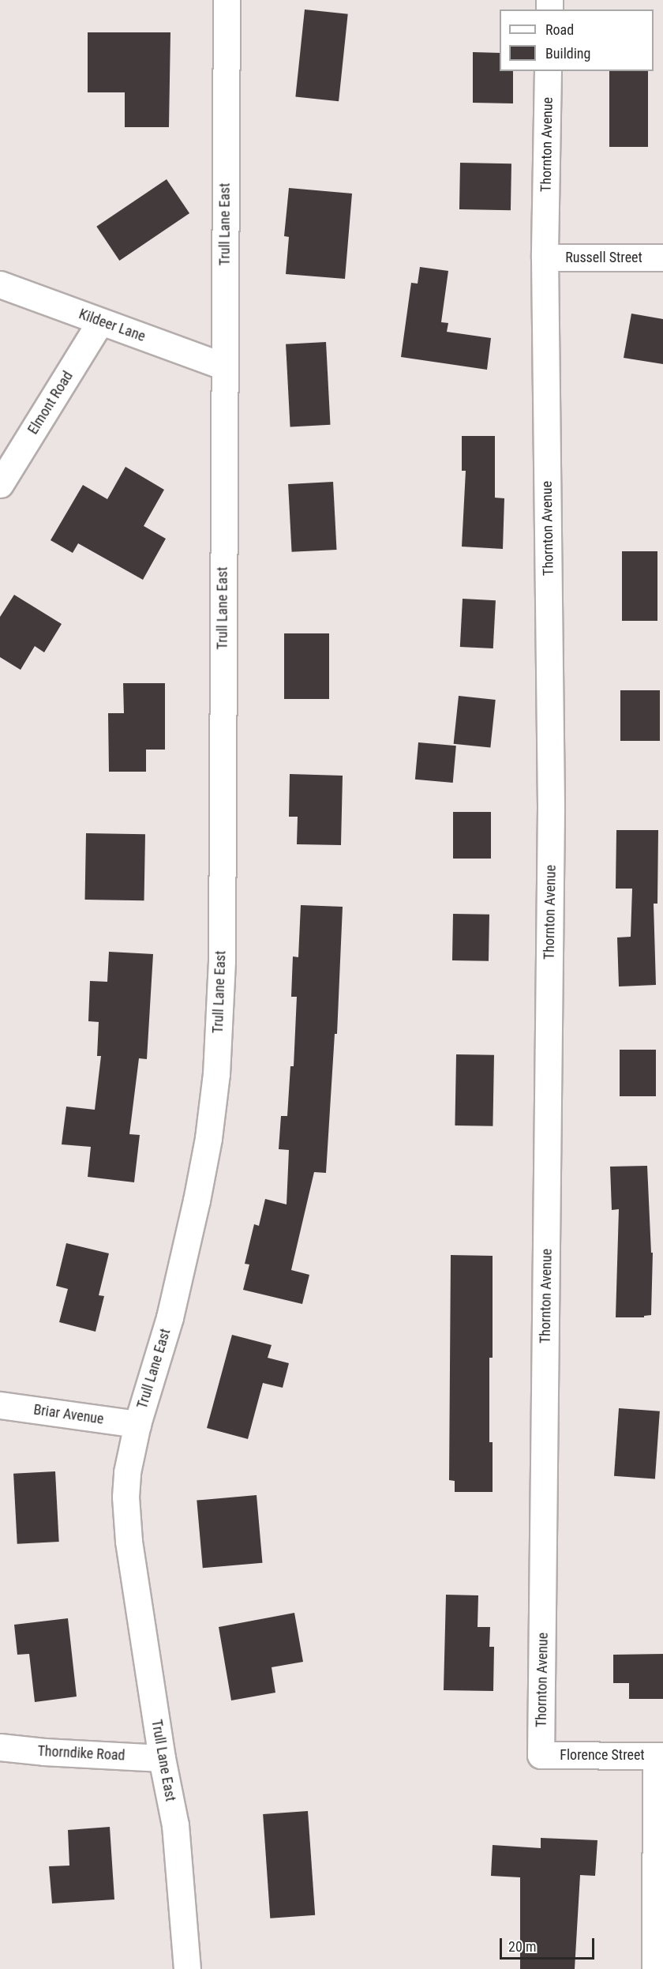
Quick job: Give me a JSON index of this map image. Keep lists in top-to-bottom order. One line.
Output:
{"streets":{"street":["Thornton Avenue","Trull Lane East","Russell Street","Kildeer Lane","Elmont Road","Briar Avenue","Thorndike Road","Florence Street"]},"crossings":[["Thornton Avenue","Russell Street"],["Thornton Avenue","Florence Street"],["Trull Lane East","Kildeer Lane"],["Trull Lane East","Briar Avenue"],["Trull Lane East","Thorndike Road"],["Kildeer Lane","Elmont Road"]],"legend":["Road","Building"],"scale_bar":"20 m"}
